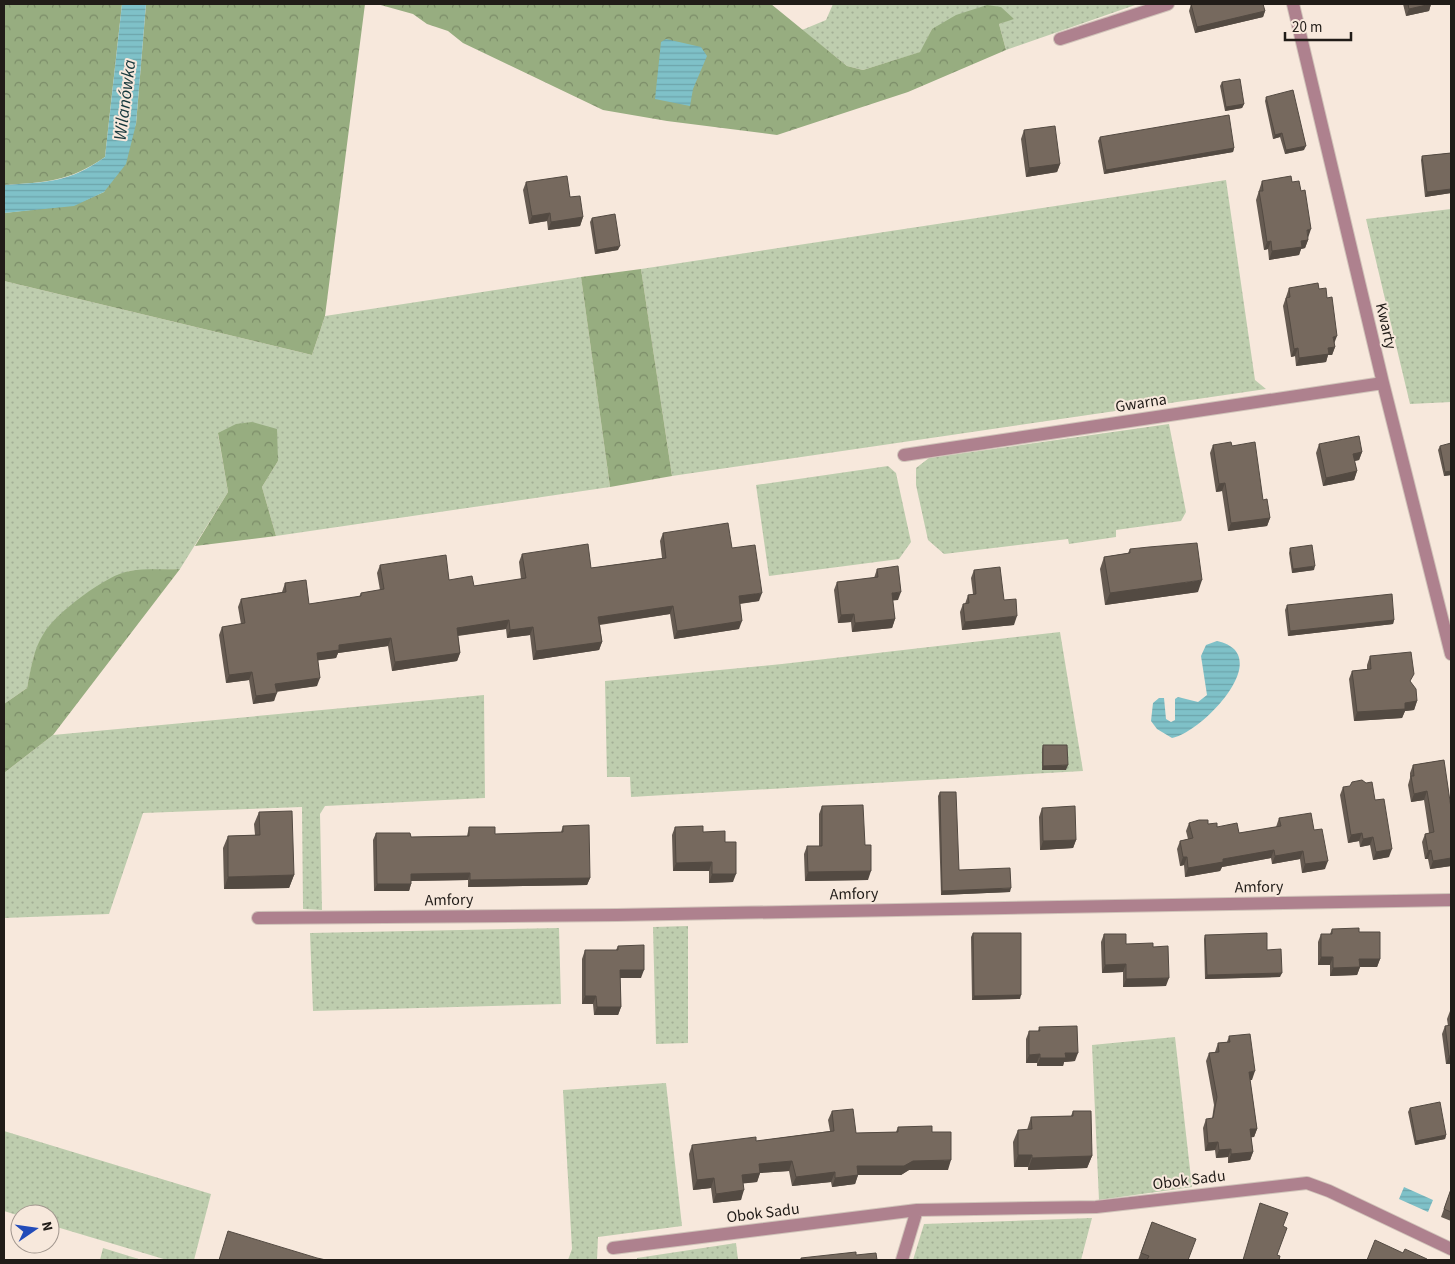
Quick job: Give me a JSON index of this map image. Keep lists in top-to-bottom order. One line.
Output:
{"streets":{"street":["Kwarty","Gwarna","Amfory","Obok Sadu"]},"crossings":[["Kwarty","Gwarna"]],"water":["Wilanówka"],"scale_bar":"20 m","north":"right"}
